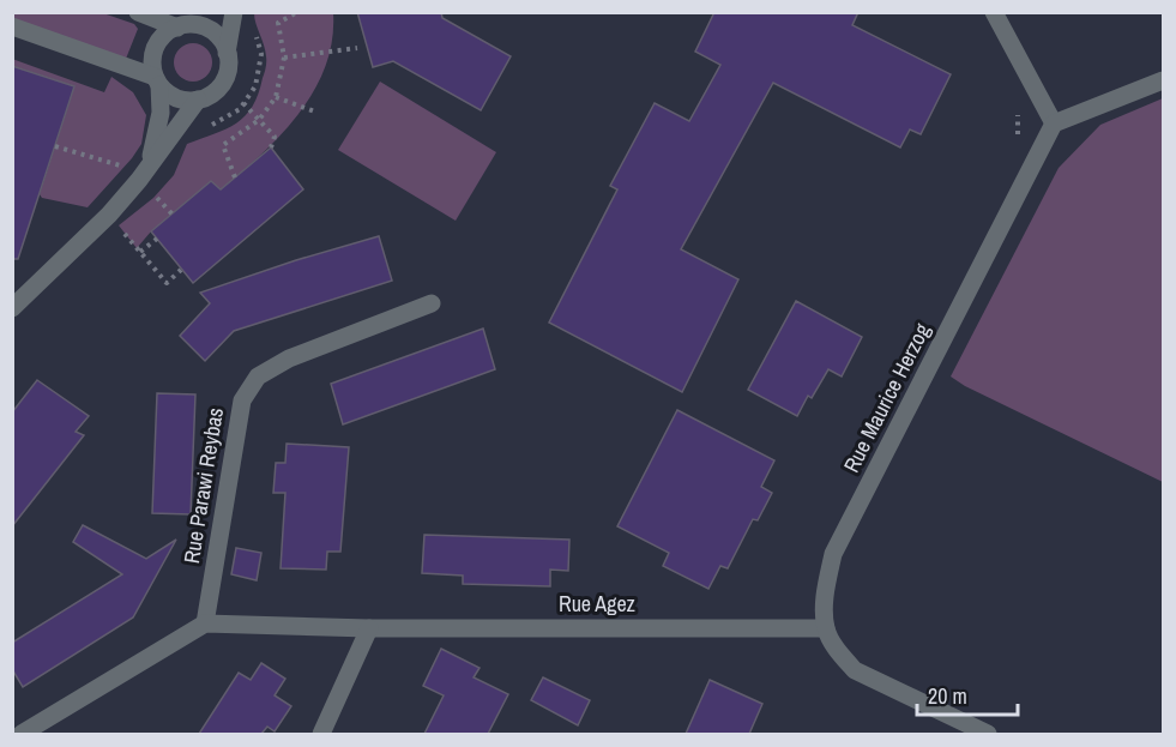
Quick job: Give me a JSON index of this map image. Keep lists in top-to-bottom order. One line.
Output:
{"streets":{"street":["Rue Maurice Herzog","Rue Parawi Reybas","Rue Agez"]},"crossings":[["Rue Maurice Herzog","Rue Agez"],["Rue Parawi Reybas","Rue Agez"]],"scale_bar":"20 m"}
